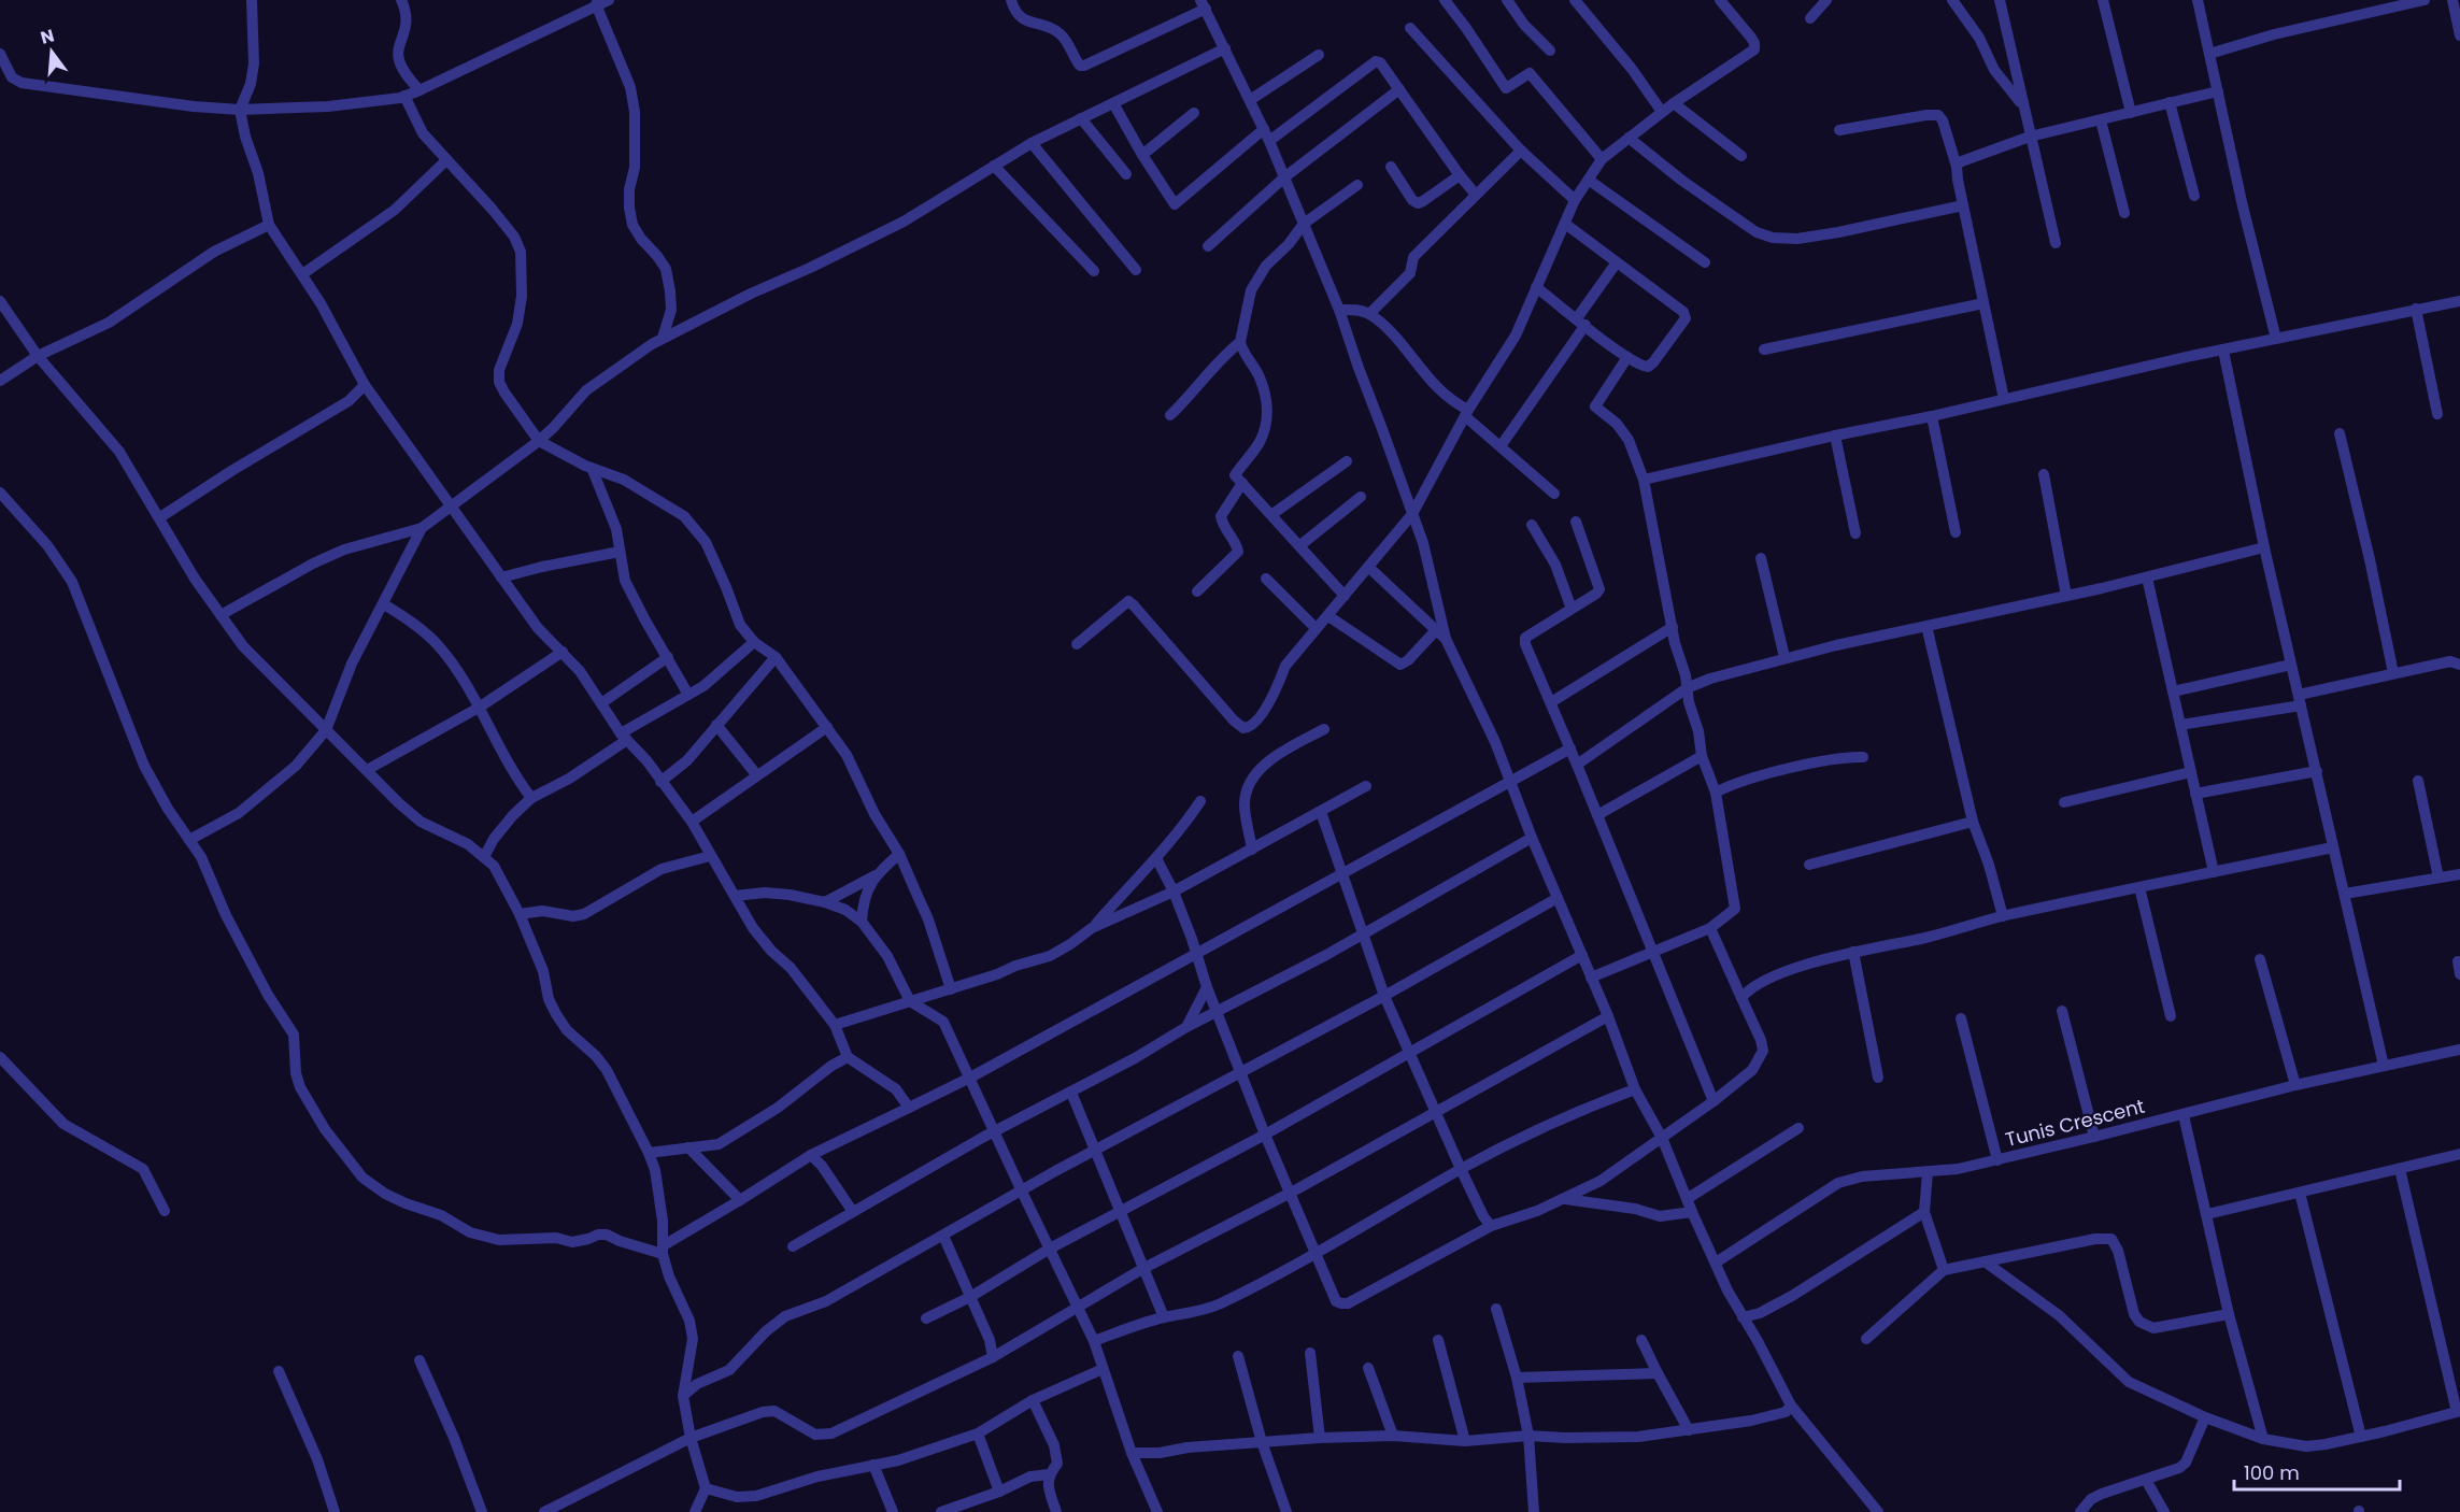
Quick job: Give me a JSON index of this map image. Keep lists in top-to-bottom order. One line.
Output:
{"streets":{"street":["Tunis Crescent"]},"scale_bar":"100 m","north":"top"}
